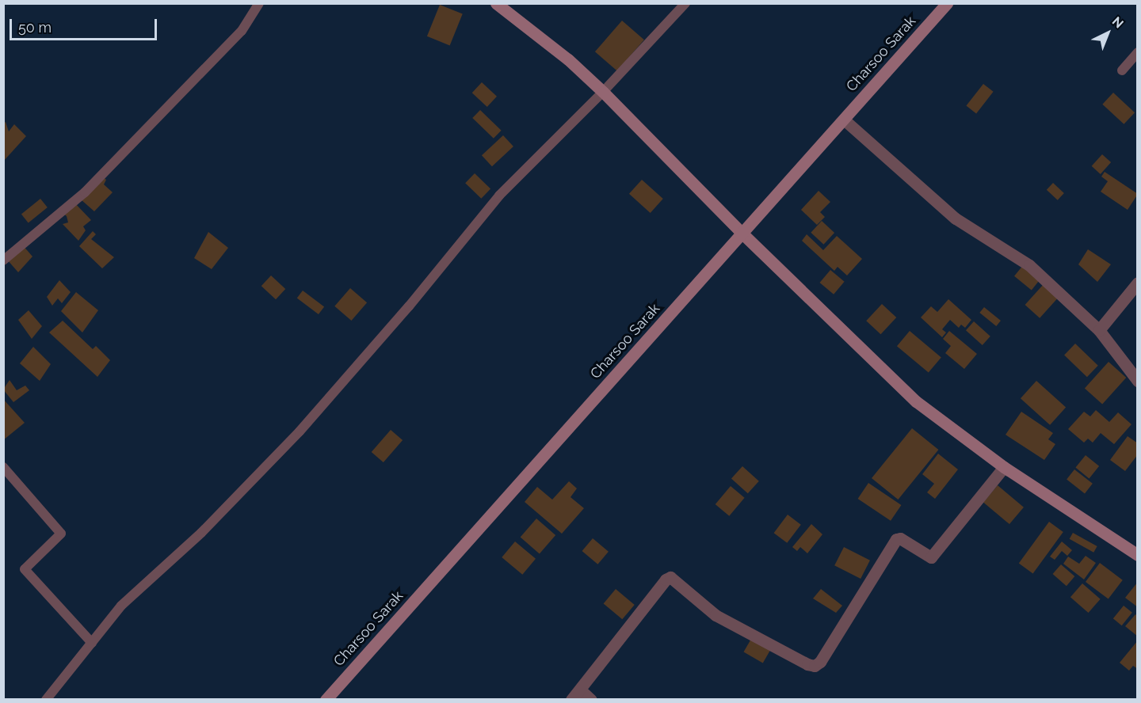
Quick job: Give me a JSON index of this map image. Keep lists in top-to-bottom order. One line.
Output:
{"streets":{"street":["Charsoo Sarak"]},"scale_bar":"50 m","north":"top right"}
